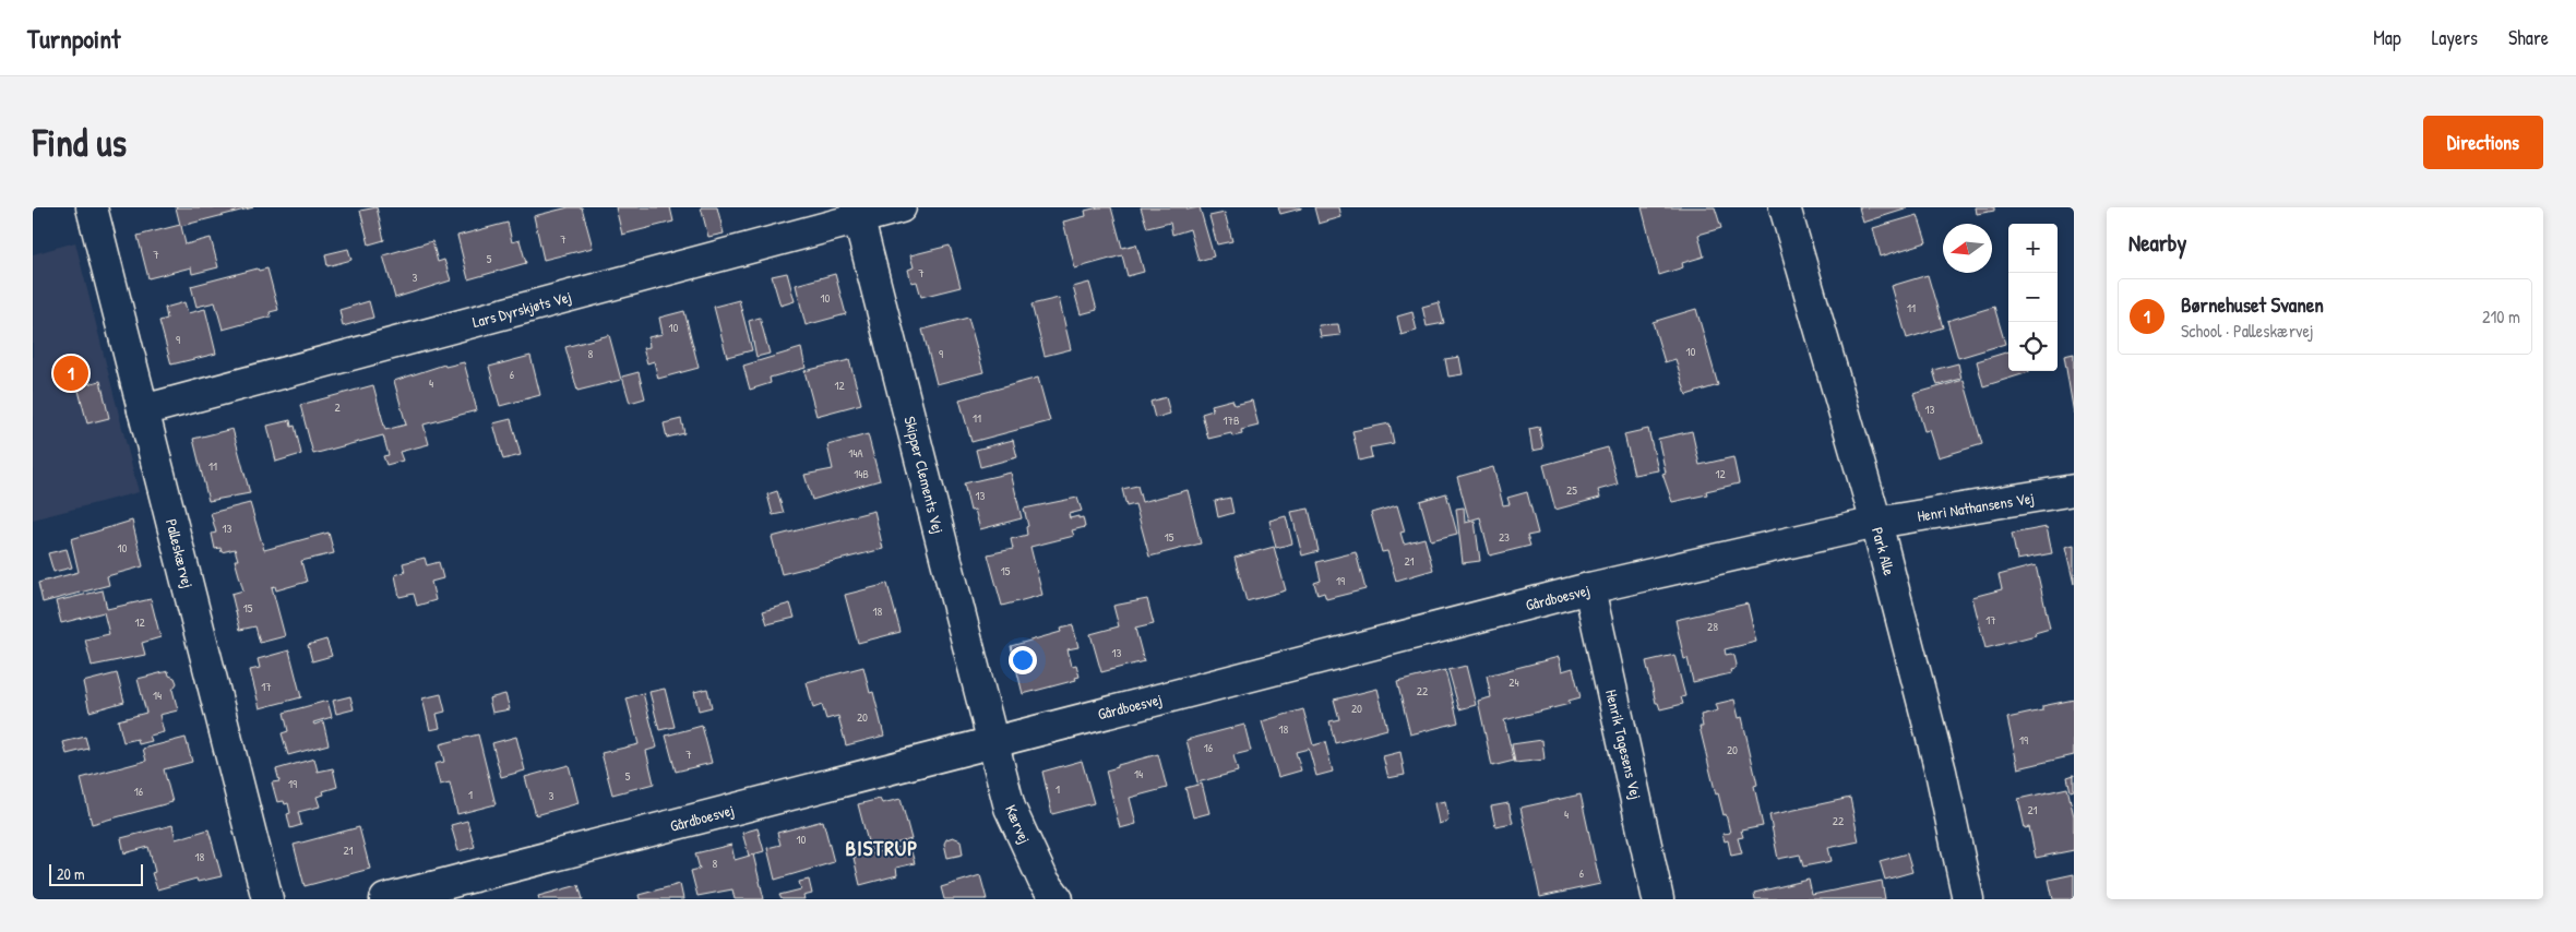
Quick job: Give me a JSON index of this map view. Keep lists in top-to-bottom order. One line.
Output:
{"streets":{"street":["Lars Dyrskjøts Vej","Skipper Clements Vej","Henri Nathansens Vej","Park Alle","Palleskærvej","Gårdboesvej","Henrik Tagesens Vej","Kærvej"]},"crossings":[["Lars Dyrskjøts Vej","Skipper Clements Vej"],["Lars Dyrskjøts Vej","Palleskærvej"],["Skipper Clements Vej","Gårdboesvej"],["Skipper Clements Vej","Kærvej"],["Henri Nathansens Vej","Park Alle"],["Henri Nathansens Vej","Gårdboesvej"],["Park Alle","Gårdboesvej"],["Gårdboesvej","Henrik Tagesens Vej"],["Gårdboesvej","Kærvej"]],"districts":["BISTRUP"],"house_numbers":["7","7","5","7","3","10","11","10","9","10","8","9","6","4","12","2","13","11","17B","14A","11","14B","12","25","13","13","15","23","10","21","15","19","15","18","17","12","28","13","24","17","22","14","20","20","18","19","16","20","7","14","5","19","1","16","1","3","21","4","22","10","21","18","8","6"],"scale_bar":"20 m","north":"left","page":{"header":"Turnpoint","nav":["Map","Layers","Share"],"buttons":"Directions","title":"Find us","heading":"Nearby","map_buttons":["+","−"],"list":[{"mark":"1","name":"Børnehuset Svanen","note":"School · Palleskærvej","value":"210 m"}],"pins":"1","scale":"20 m"}}
